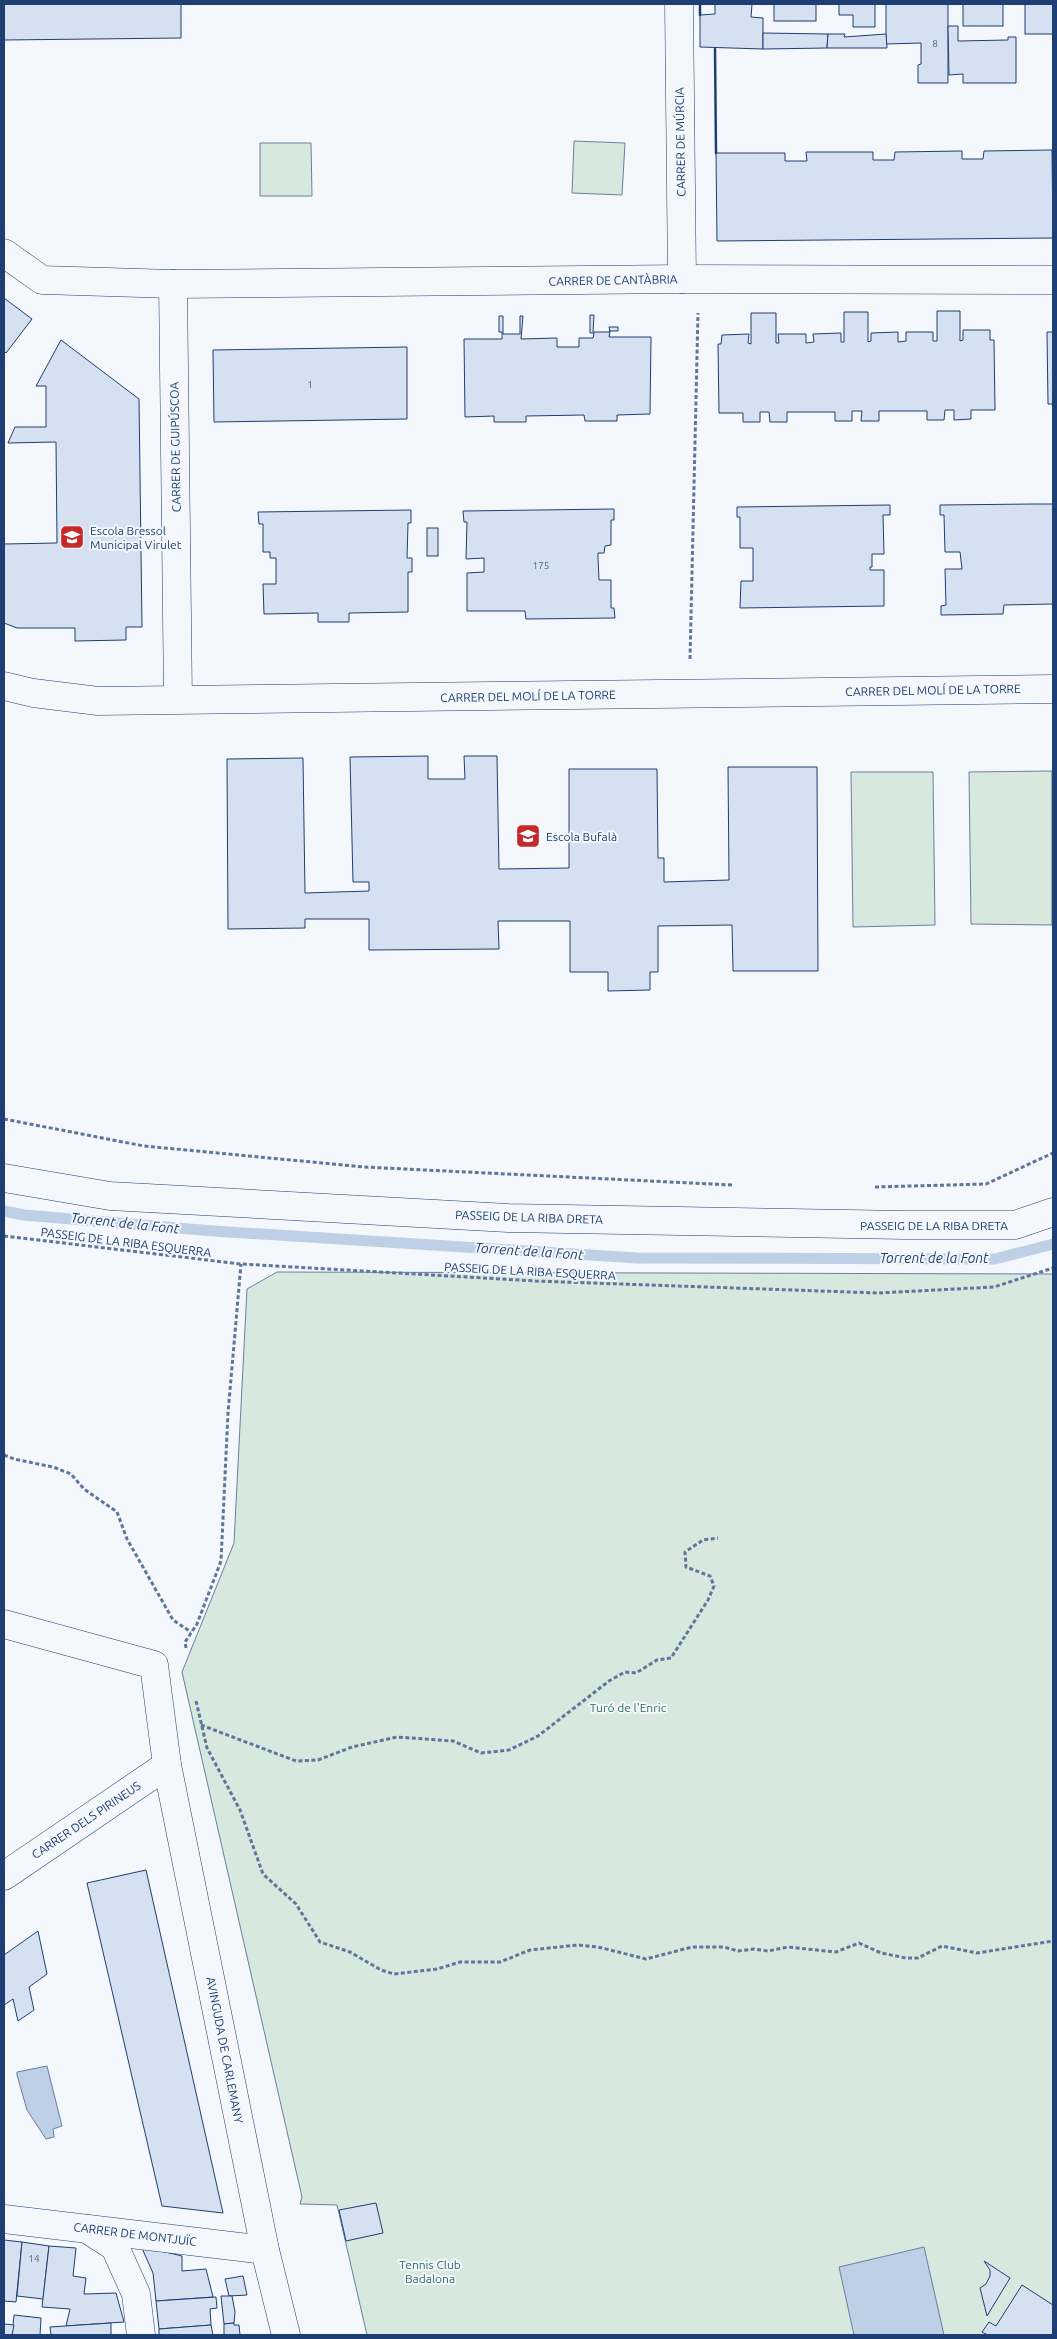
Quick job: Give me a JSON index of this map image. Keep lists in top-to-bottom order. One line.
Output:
{"streets":{"street":["CARRER DE MÚRCIA","CARRER DE CANTÀBRIA","CARRER DE GUIPÚSCOA","CARRER DEL MOLÍ DE LA TORRE","PASSEIG DE LA RIBA DRETA","CARRER DELS PIRINEUS","AVINGUDA DE CARLEMANY","CARRER DE MONTJUÏC"],"path":["PASSEIG DE LA RIBA ESQUERRA"]},"crossings":[["CARRER DE MÚRCIA","CARRER DE CANTÀBRIA"],["CARRER DE CANTÀBRIA","CARRER DE GUIPÚSCOA"],["CARRER DE GUIPÚSCOA","CARRER DEL MOLÍ DE LA TORRE"],["CARRER DELS PIRINEUS","AVINGUDA DE CARLEMANY"],["AVINGUDA DE CARLEMANY","CARRER DE MONTJUÏC"]],"water":["Torrent de la Font"],"parks":["Turó de l'Enric","Tennis Club Badalona"],"places":{"school or university":["Escola Bressol Municipal Virulet","Escola Bufalà"]},"house_numbers":["8","1","175","14"]}
